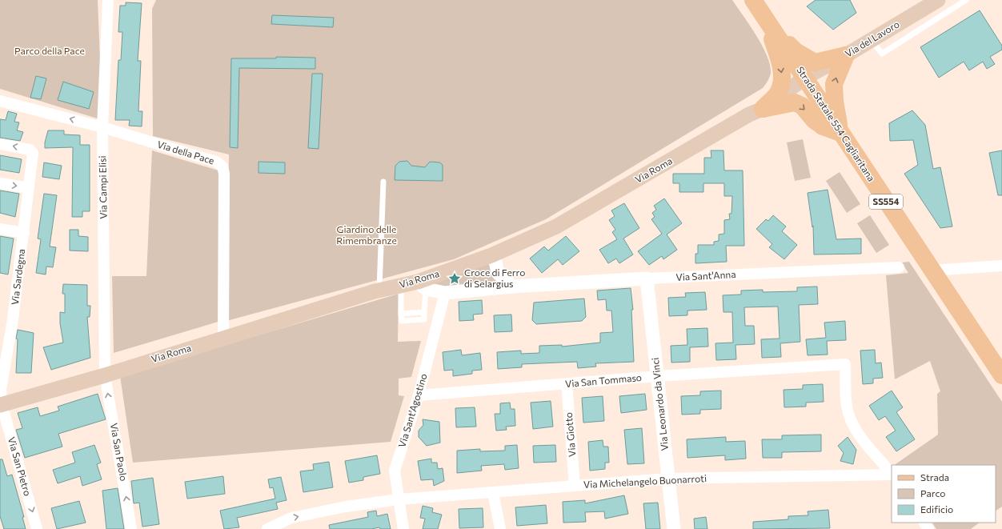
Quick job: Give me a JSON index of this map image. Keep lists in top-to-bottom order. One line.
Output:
{"streets":{"main road":["Via del Lavoro","Strada Statale 554 Cagliaritana","Via Roma","SS554"],"street":["Via della Pace","Via Campi Elisi","Via Sant'Anna","Via Sardegna","Via San Tommaso","Via Leonardo da Vinci","Via Sant'Agostino","Via Giotto","Via San Paolo","Via San Pietro","Via Michelangelo Buonarroti"]},"crossings":[["Via del Lavoro","Strada Statale 554 Cagliaritana"],["Via del Lavoro","Via Roma"],["Strada Statale 554 Cagliaritana","Via Roma"],["Via della Pace","Via Roma"],["Via della Pace","Via Campi Elisi"],["Via Roma","Via Campi Elisi"],["Via Roma","Via Sant'Anna"],["Via Roma","Via Sardegna"],["Via Roma","Via San Paolo"],["Via Roma","Via San Pietro"],["Via Campi Elisi","Via San Paolo"],["Via Sant'Anna","Via Leonardo da Vinci"],["Via Sant'Anna","Via Sant'Agostino"],["Via Sardegna","Via San Pietro"],["Via San Tommaso","Via Leonardo da Vinci"],["Via San Tommaso","Via Sant'Agostino"],["Via San Tommaso","Via Giotto"],["Via Leonardo da Vinci","Via Michelangelo Buonarroti"],["Via Sant'Agostino","Via Michelangelo Buonarroti"],["Via Giotto","Via Michelangelo Buonarroti"]],"one_way":["Via San Paolo","Via San Pietro"],"parks":["Parco della Pace","Giardino delle Rimembranze"],"places":{"place":["Croce di Ferro di Selargius"]},"legend":["Strada","Parco","Edificio"]}
